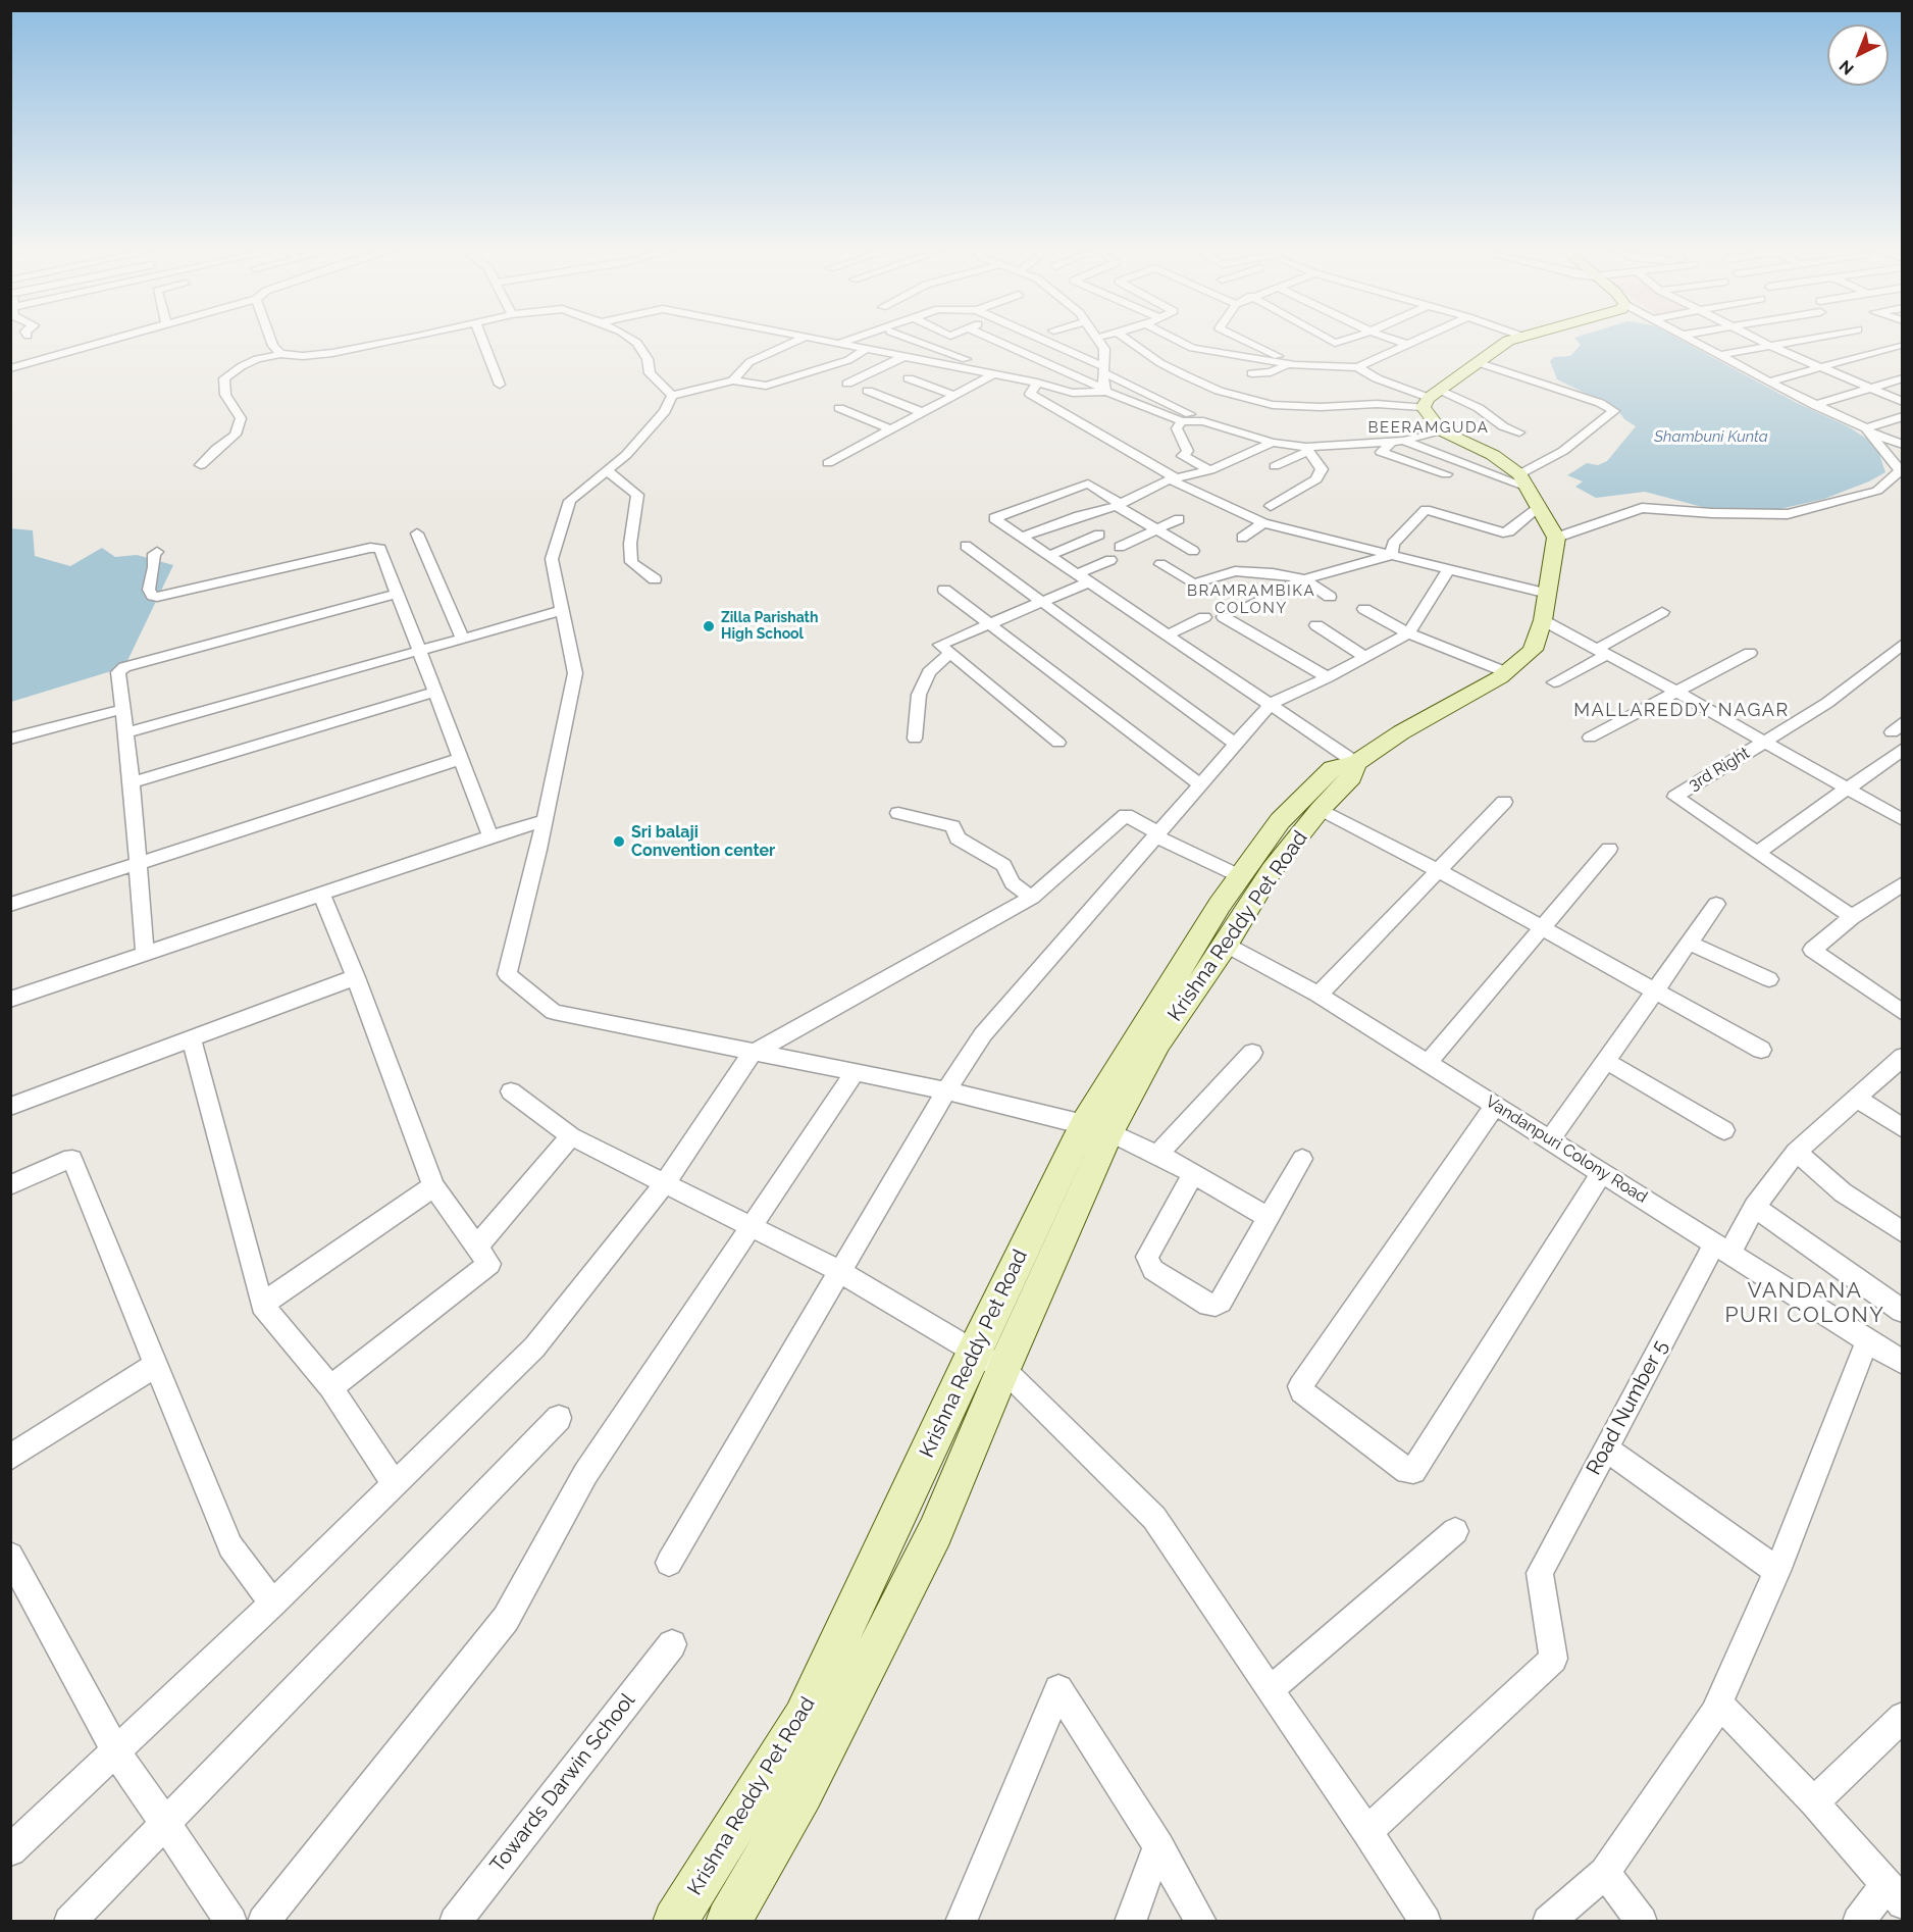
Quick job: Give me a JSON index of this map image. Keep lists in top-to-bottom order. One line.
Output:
{"streets":{"main road":["Krishna Reddy Pet Road"],"street":["3rd Right","Vandanpuri Colony Road","Road Number 5","Towards Darwin School"]},"crossings":[["Krishna Reddy Pet Road","Vandanpuri Colony Road"],["Vandanpuri Colony Road","Road Number 5"]],"districts":["BEERAMGUDA","BRAMRAMBIKA COLONY","MALLAREDDY NAGAR","VANDANA PURI COLONY"],"water":["Shambuni Kunta"],"places":["Zilla Parishath High School","Sri balaji Convention center"],"north":"bottom left"}
